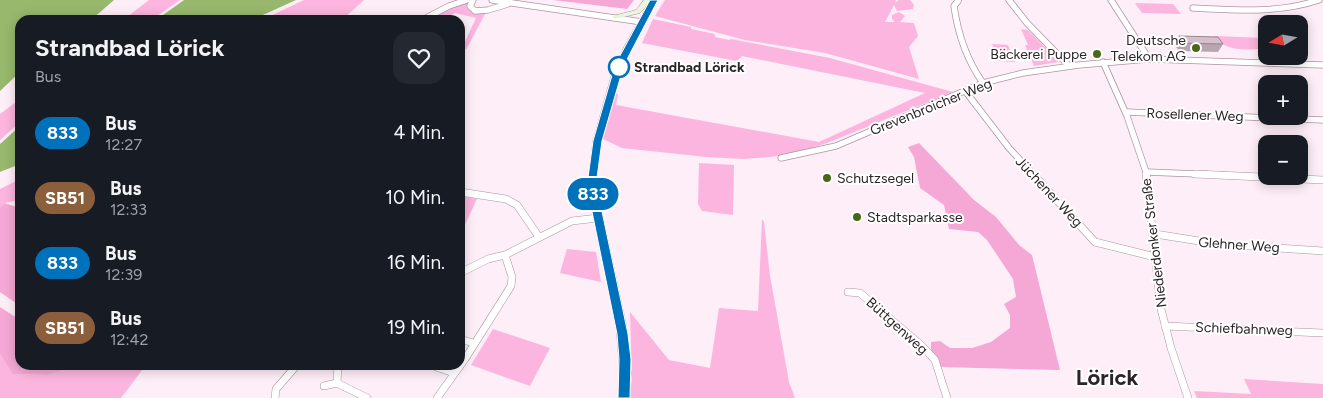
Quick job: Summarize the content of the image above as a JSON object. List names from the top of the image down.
{
  "streets": {
    "street": [
      "Grevenbroicher Weg",
      "Rosellener Weg",
      "Jüchener Weg",
      "Niederdonker Straße",
      "Glehner Weg",
      "Büttgenweg",
      "Schiefbahnweg"
    ]
  },
  "crossings": [
    ["Grevenbroicher Weg", "Jüchener Weg"],
    ["Grevenbroicher Weg", "Niederdonker Straße"],
    ["Rosellener Weg", "Niederdonker Straße"],
    ["Jüchener Weg", "Niederdonker Straße"],
    ["Niederdonker Straße", "Glehner Weg"],
    ["Niederdonker Straße", "Schiefbahnweg"]
  ],
  "districts": ["Lörick"],
  "places": [
    "Deutsche Telekom AG",
    "Bäckerei Puppe",
    "Strandbad Lörick",
    "Schutzsegel",
    "Stadtsparkasse"
  ],
  "lines": ["bus line 833"],
  "north": "left",
  "page": {
    "on_map": "833",
    "map_buttons": ["+", "−"],
    "heading": ["Strandbad Lörick", "Bus"],
    "list": [
      {
        "mark": "833",
        "name": "Bus",
        "note": "12:27",
        "value": "4 Min."
      },
      {
        "mark": "SB51",
        "name": "Bus",
        "note": "12:33",
        "value": "10 Min."
      },
      {
        "mark": "833",
        "name": "Bus",
        "note": "12:39",
        "value": "16 Min."
      },
      {
        "mark": "SB51",
        "name": "Bus",
        "note": "12:42",
        "value": "19 Min."
      }
    ]
  }
}
